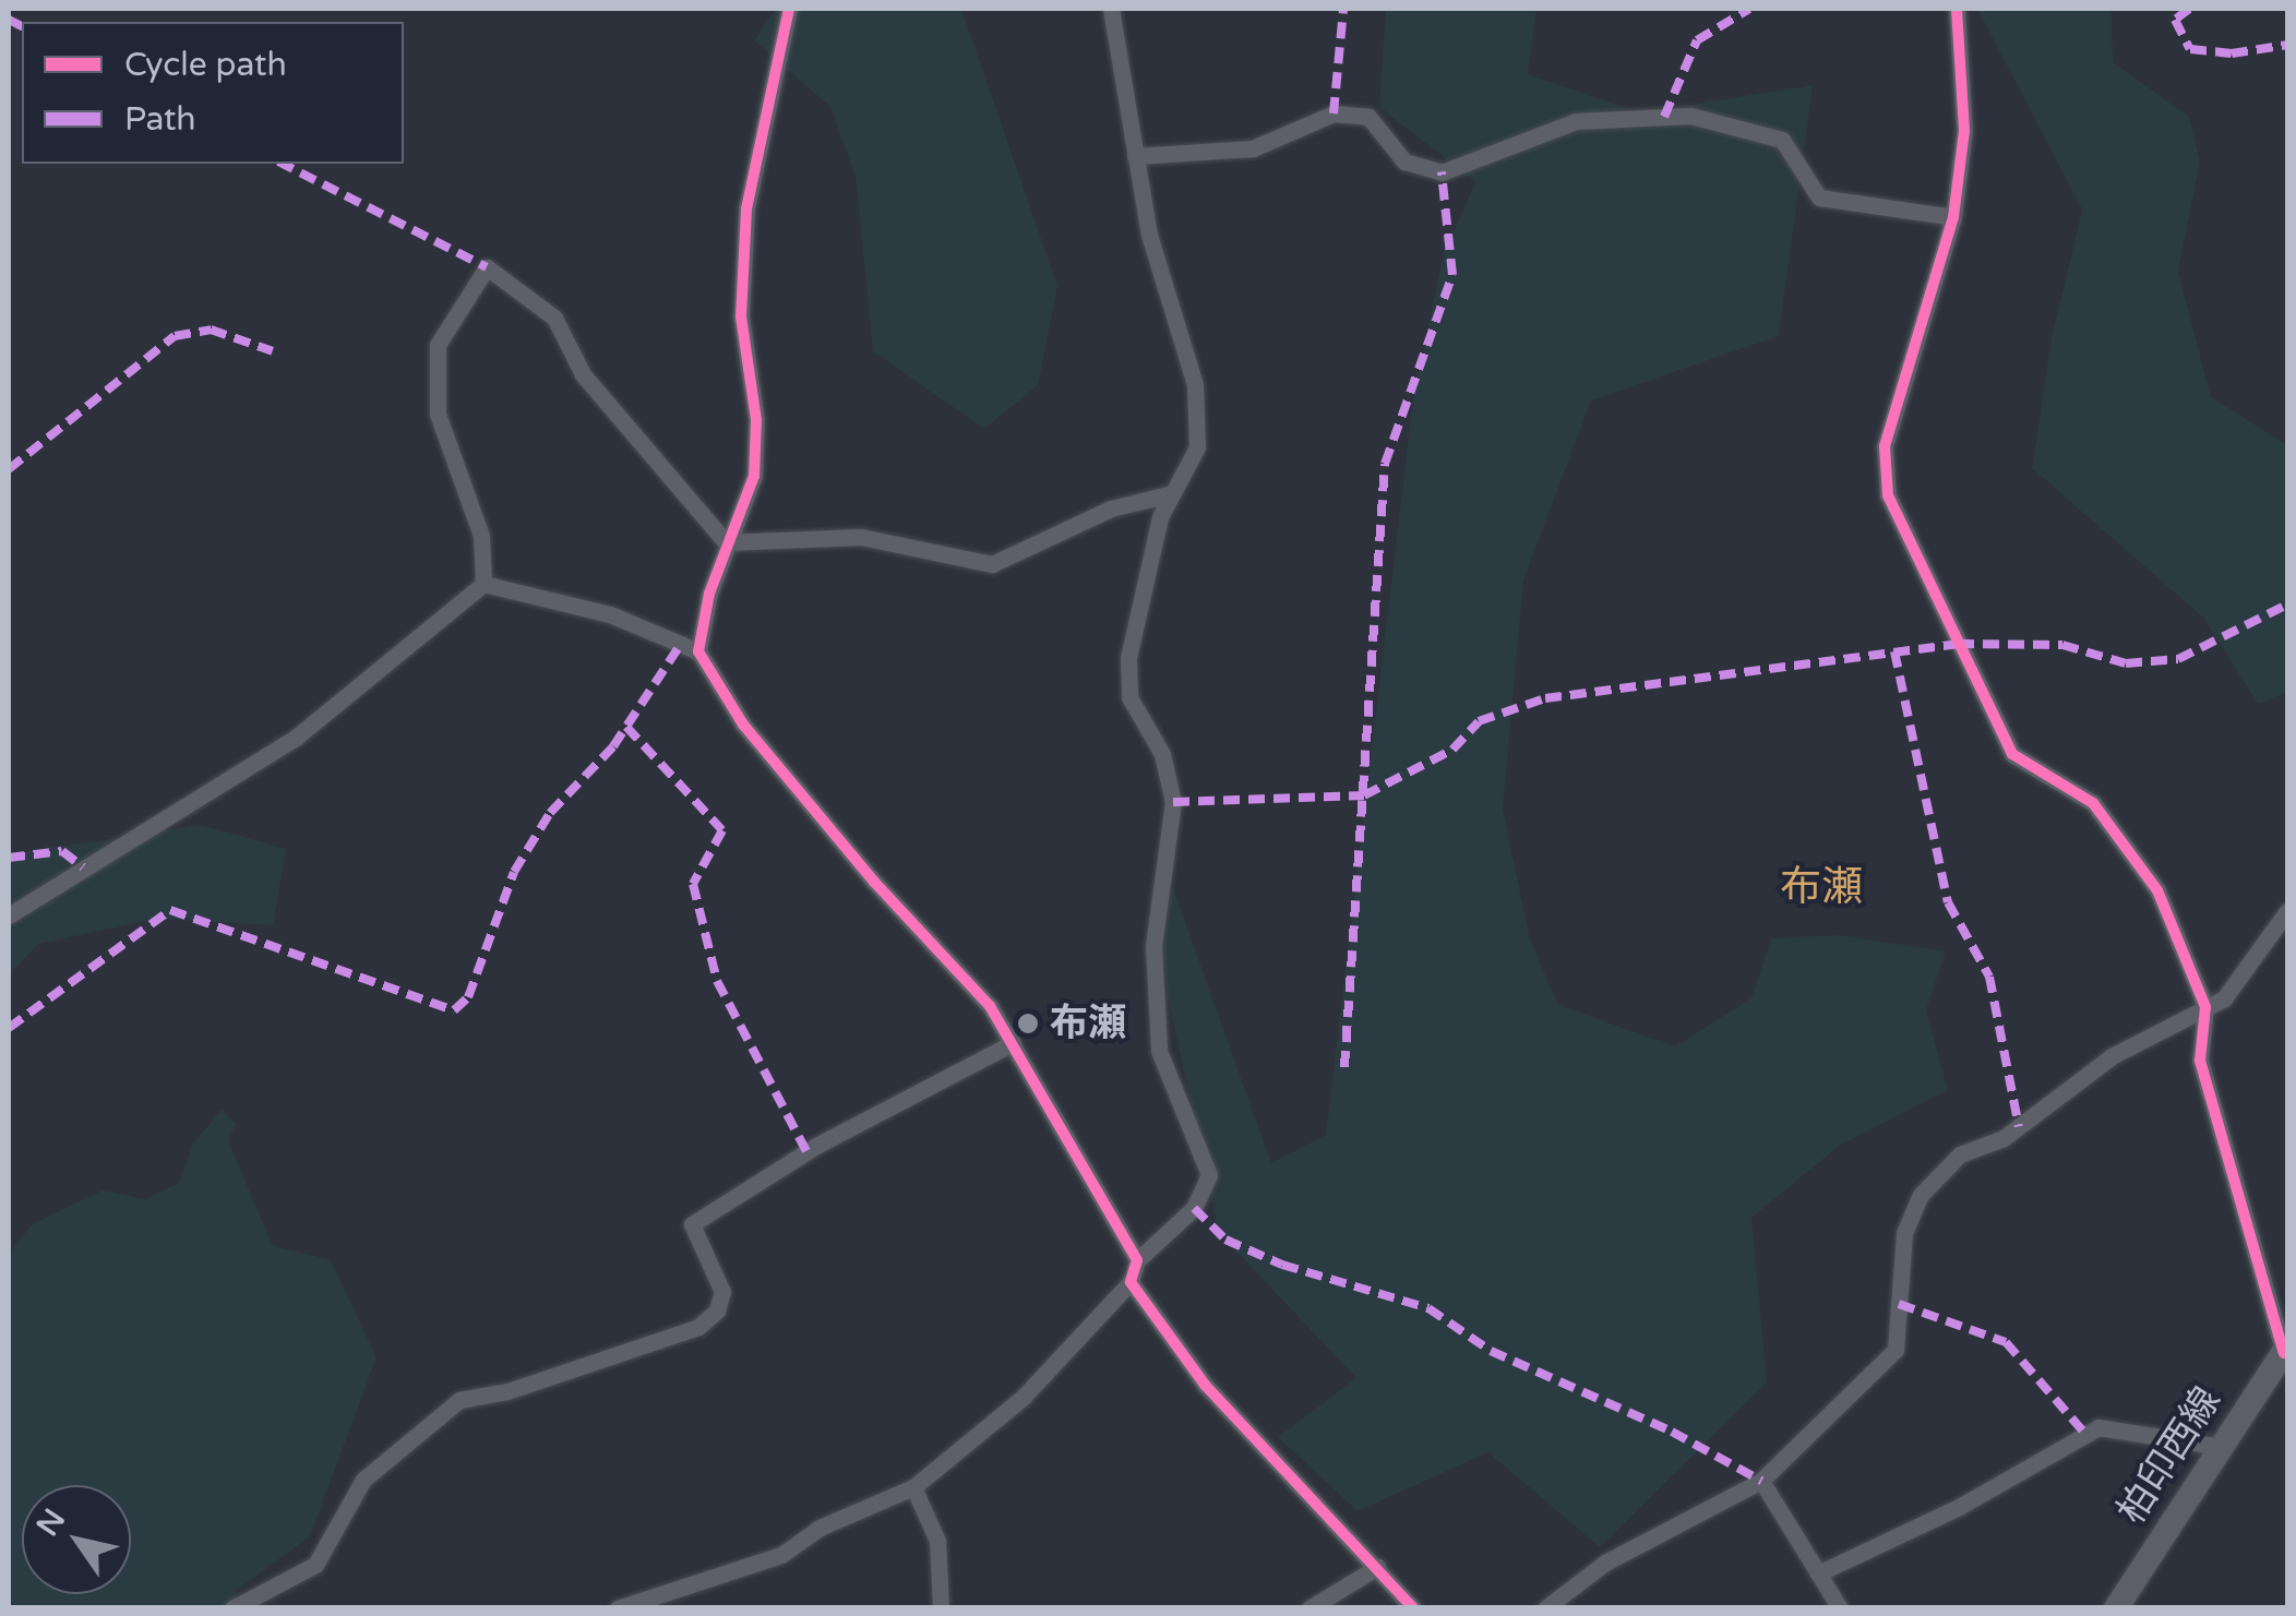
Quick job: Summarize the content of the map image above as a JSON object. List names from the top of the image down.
{
  "streets": {
    "main road": ["柏印西線"]
  },
  "districts": ["布瀬"],
  "places": ["布瀬"],
  "legend": ["Cycle path", "Path"],
  "north": "top left"
}
